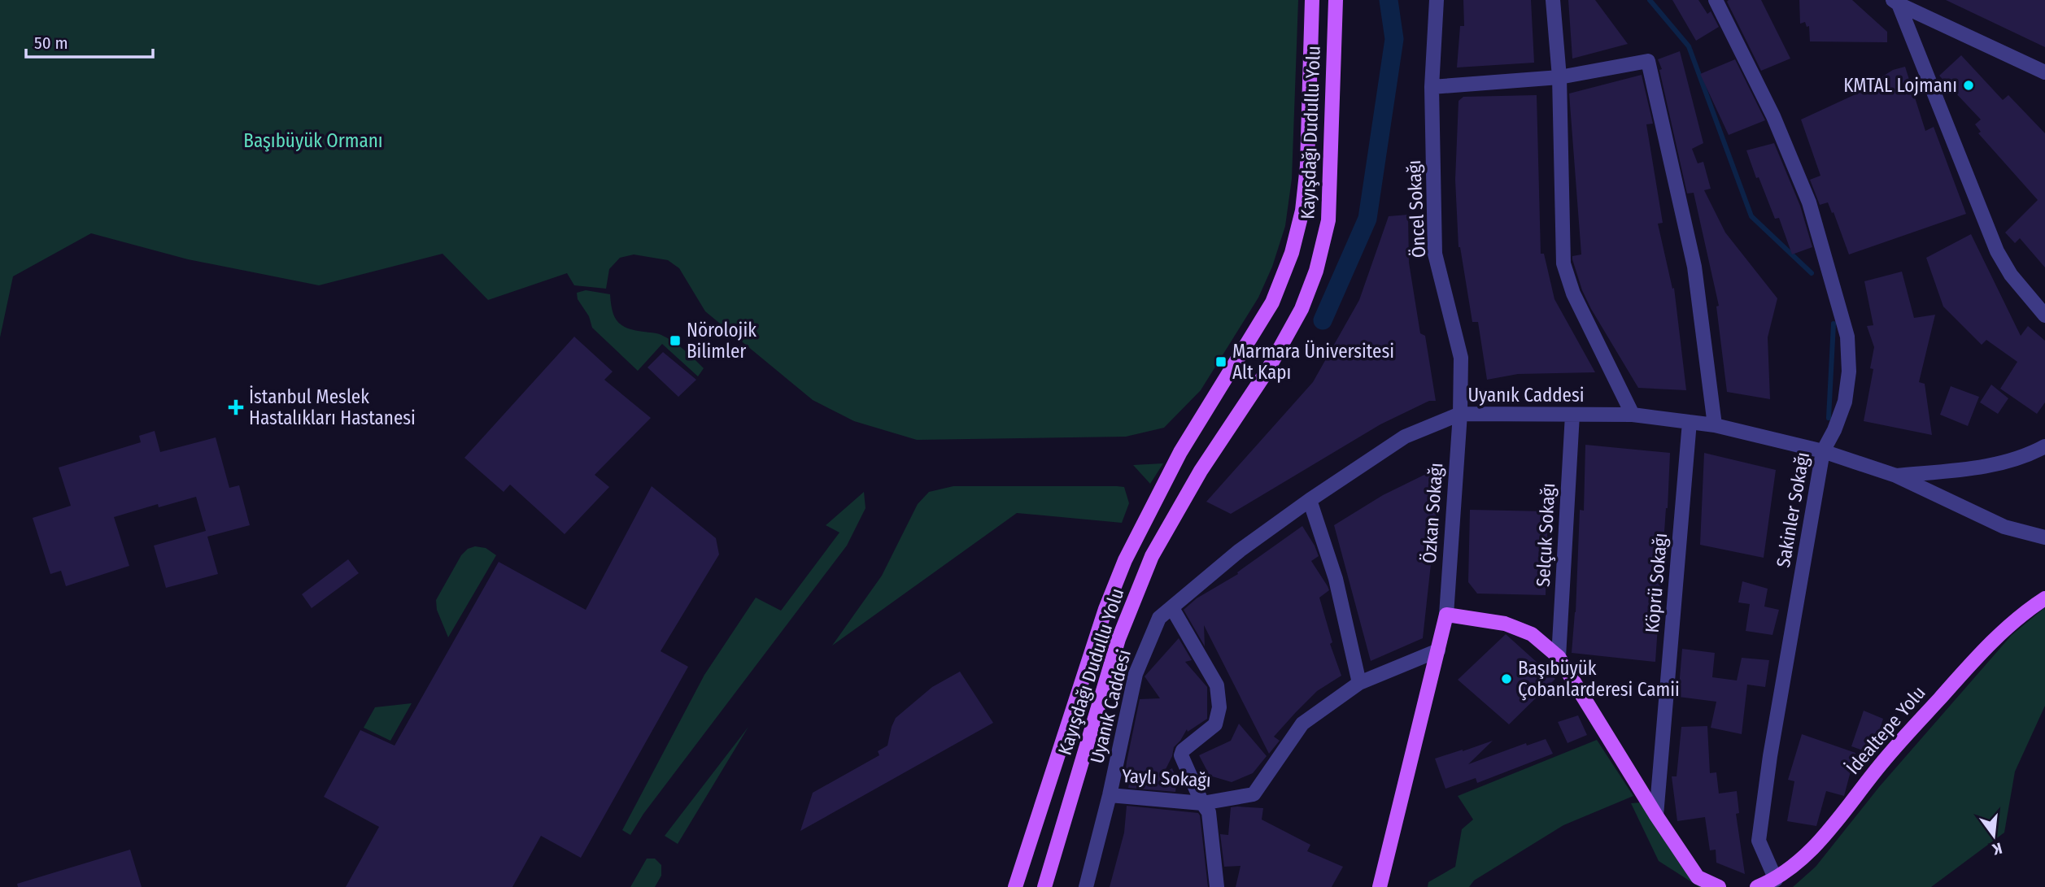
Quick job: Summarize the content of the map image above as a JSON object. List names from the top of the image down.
{
  "streets": {
    "main road": ["Kayışdağı Dudullu Yolu", "İdealtepe Yolu"],
    "street": [
      "Öncel Sokağı",
      "Uyanık Caddesi",
      "Sakinler Sokağı",
      "Özkan Sokağı",
      "Selçuk Sokağı",
      "Köprü Sokağı",
      "Yaylı Sokağı"
    ]
  },
  "crossings": [
    ["Öncel Sokağı", "Uyanık Caddesi"],
    ["Öncel Sokağı", "Özkan Sokağı"],
    ["Uyanık Caddesi", "Sakinler Sokağı"],
    ["Uyanık Caddesi", "Özkan Sokağı"],
    ["Uyanık Caddesi", "Selçuk Sokağı"],
    ["Uyanık Caddesi", "Köprü Sokağı"],
    ["Uyanık Caddesi", "Yaylı Sokağı"],
    ["Sakinler Sokağı", "İdealtepe Yolu"]
  ],
  "parks": ["Başıbüyük Ormanı"],
  "places": {
    "other": ["KMTAL Lojmanı", "Başıbüyük Çobanlarderesi Camii"],
    "transit": ["Nörolojik Bilimler", "Marmara Üniversitesi Alt Kapı"],
    "health": ["İstanbul Meslek Hastalıkları Hastanesi"]
  },
  "scale_bar": "50 m",
  "north": "bottom"
}
